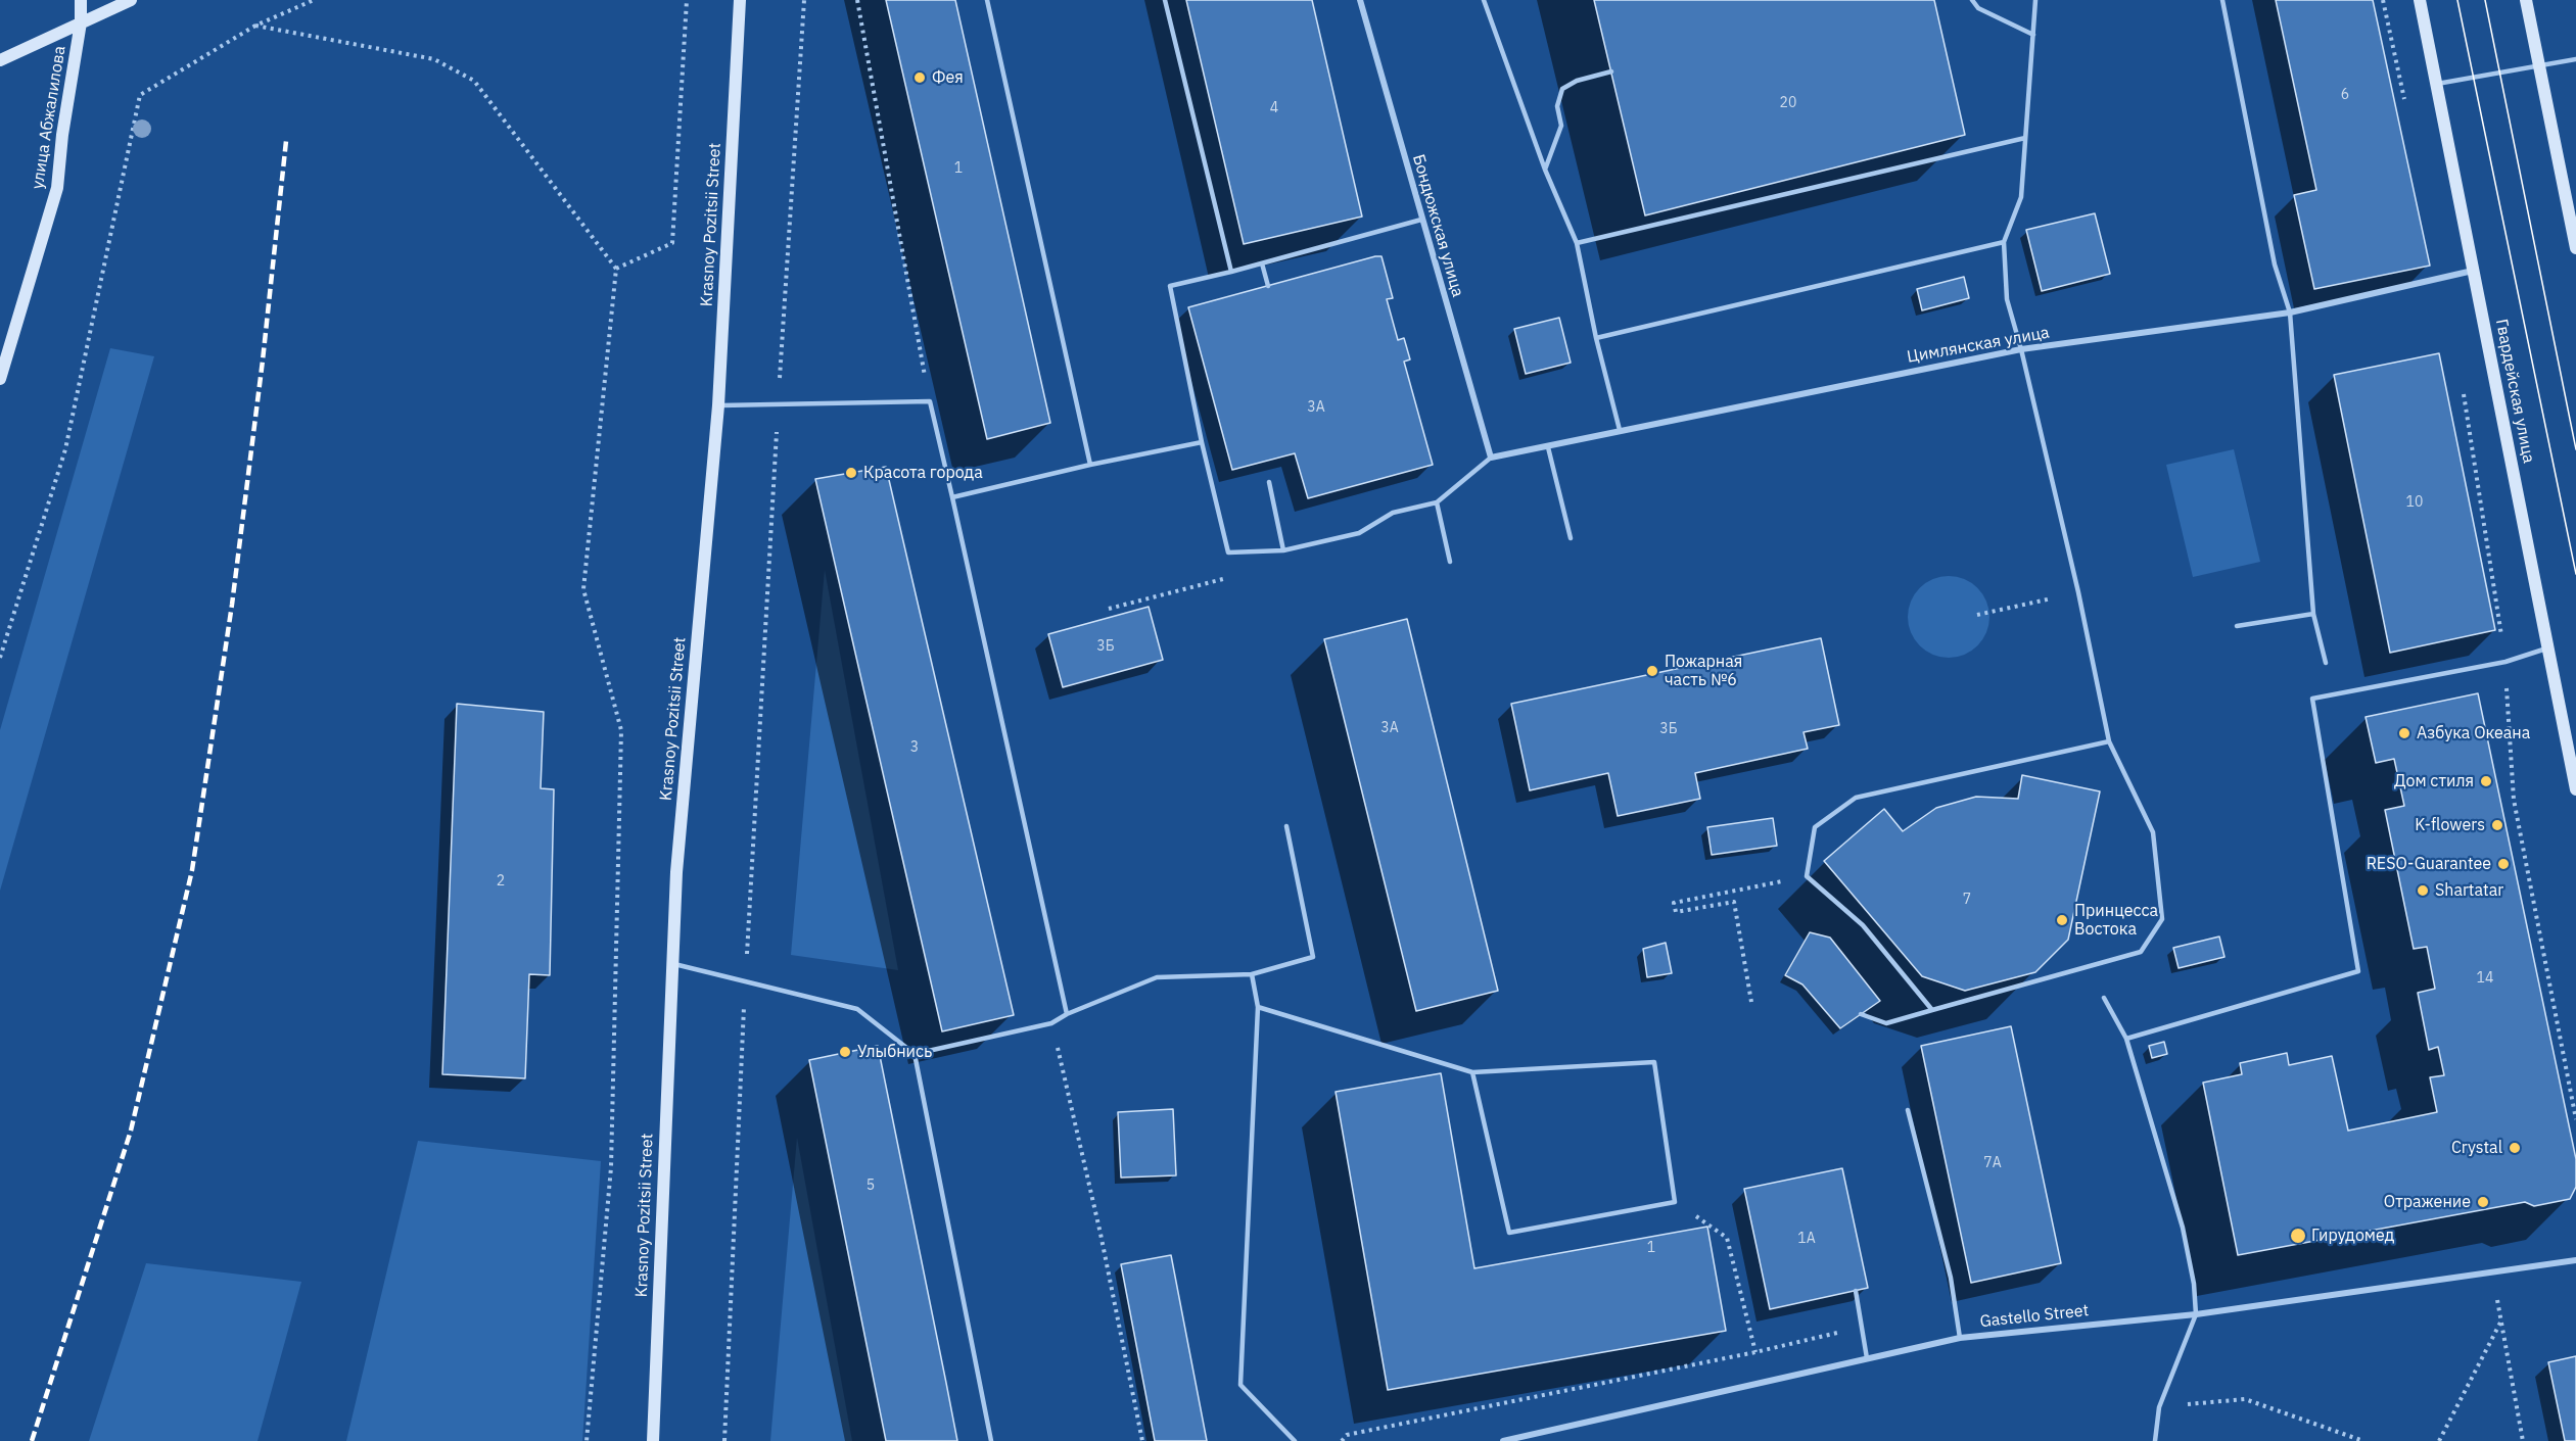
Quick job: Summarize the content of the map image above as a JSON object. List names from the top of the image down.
{
  "streets": {
    "street": [
      "улица Абжалилова",
      "Krasnoy Pozitsii Street",
      "Бондюжская улица",
      "Цимлянская улица",
      "Гвардейская улица",
      "Gastello Street"
    ]
  },
  "crossings": [
    ["Бондюжская улица", "Цимлянская улица"],
    ["Цимлянская улица", "Гвардейская улица"]
  ],
  "places": [
    "Фея",
    "Красота города",
    "Пожарная часть №6",
    "Азбука Океана",
    "Дом стиля",
    "K-flowers",
    "RESO-Guarantee",
    "Shartatar",
    "Принцесса Востока",
    "Улыбнись",
    "Crystal",
    "Отражение",
    "Гирудомед"
  ],
  "house_numbers": [
    "6",
    "20",
    "4",
    "1",
    "3А",
    "10",
    "3Б",
    "3А",
    "3Б",
    "3",
    "2",
    "7",
    "14",
    "7А",
    "5",
    "1А",
    "1"
  ]
}
